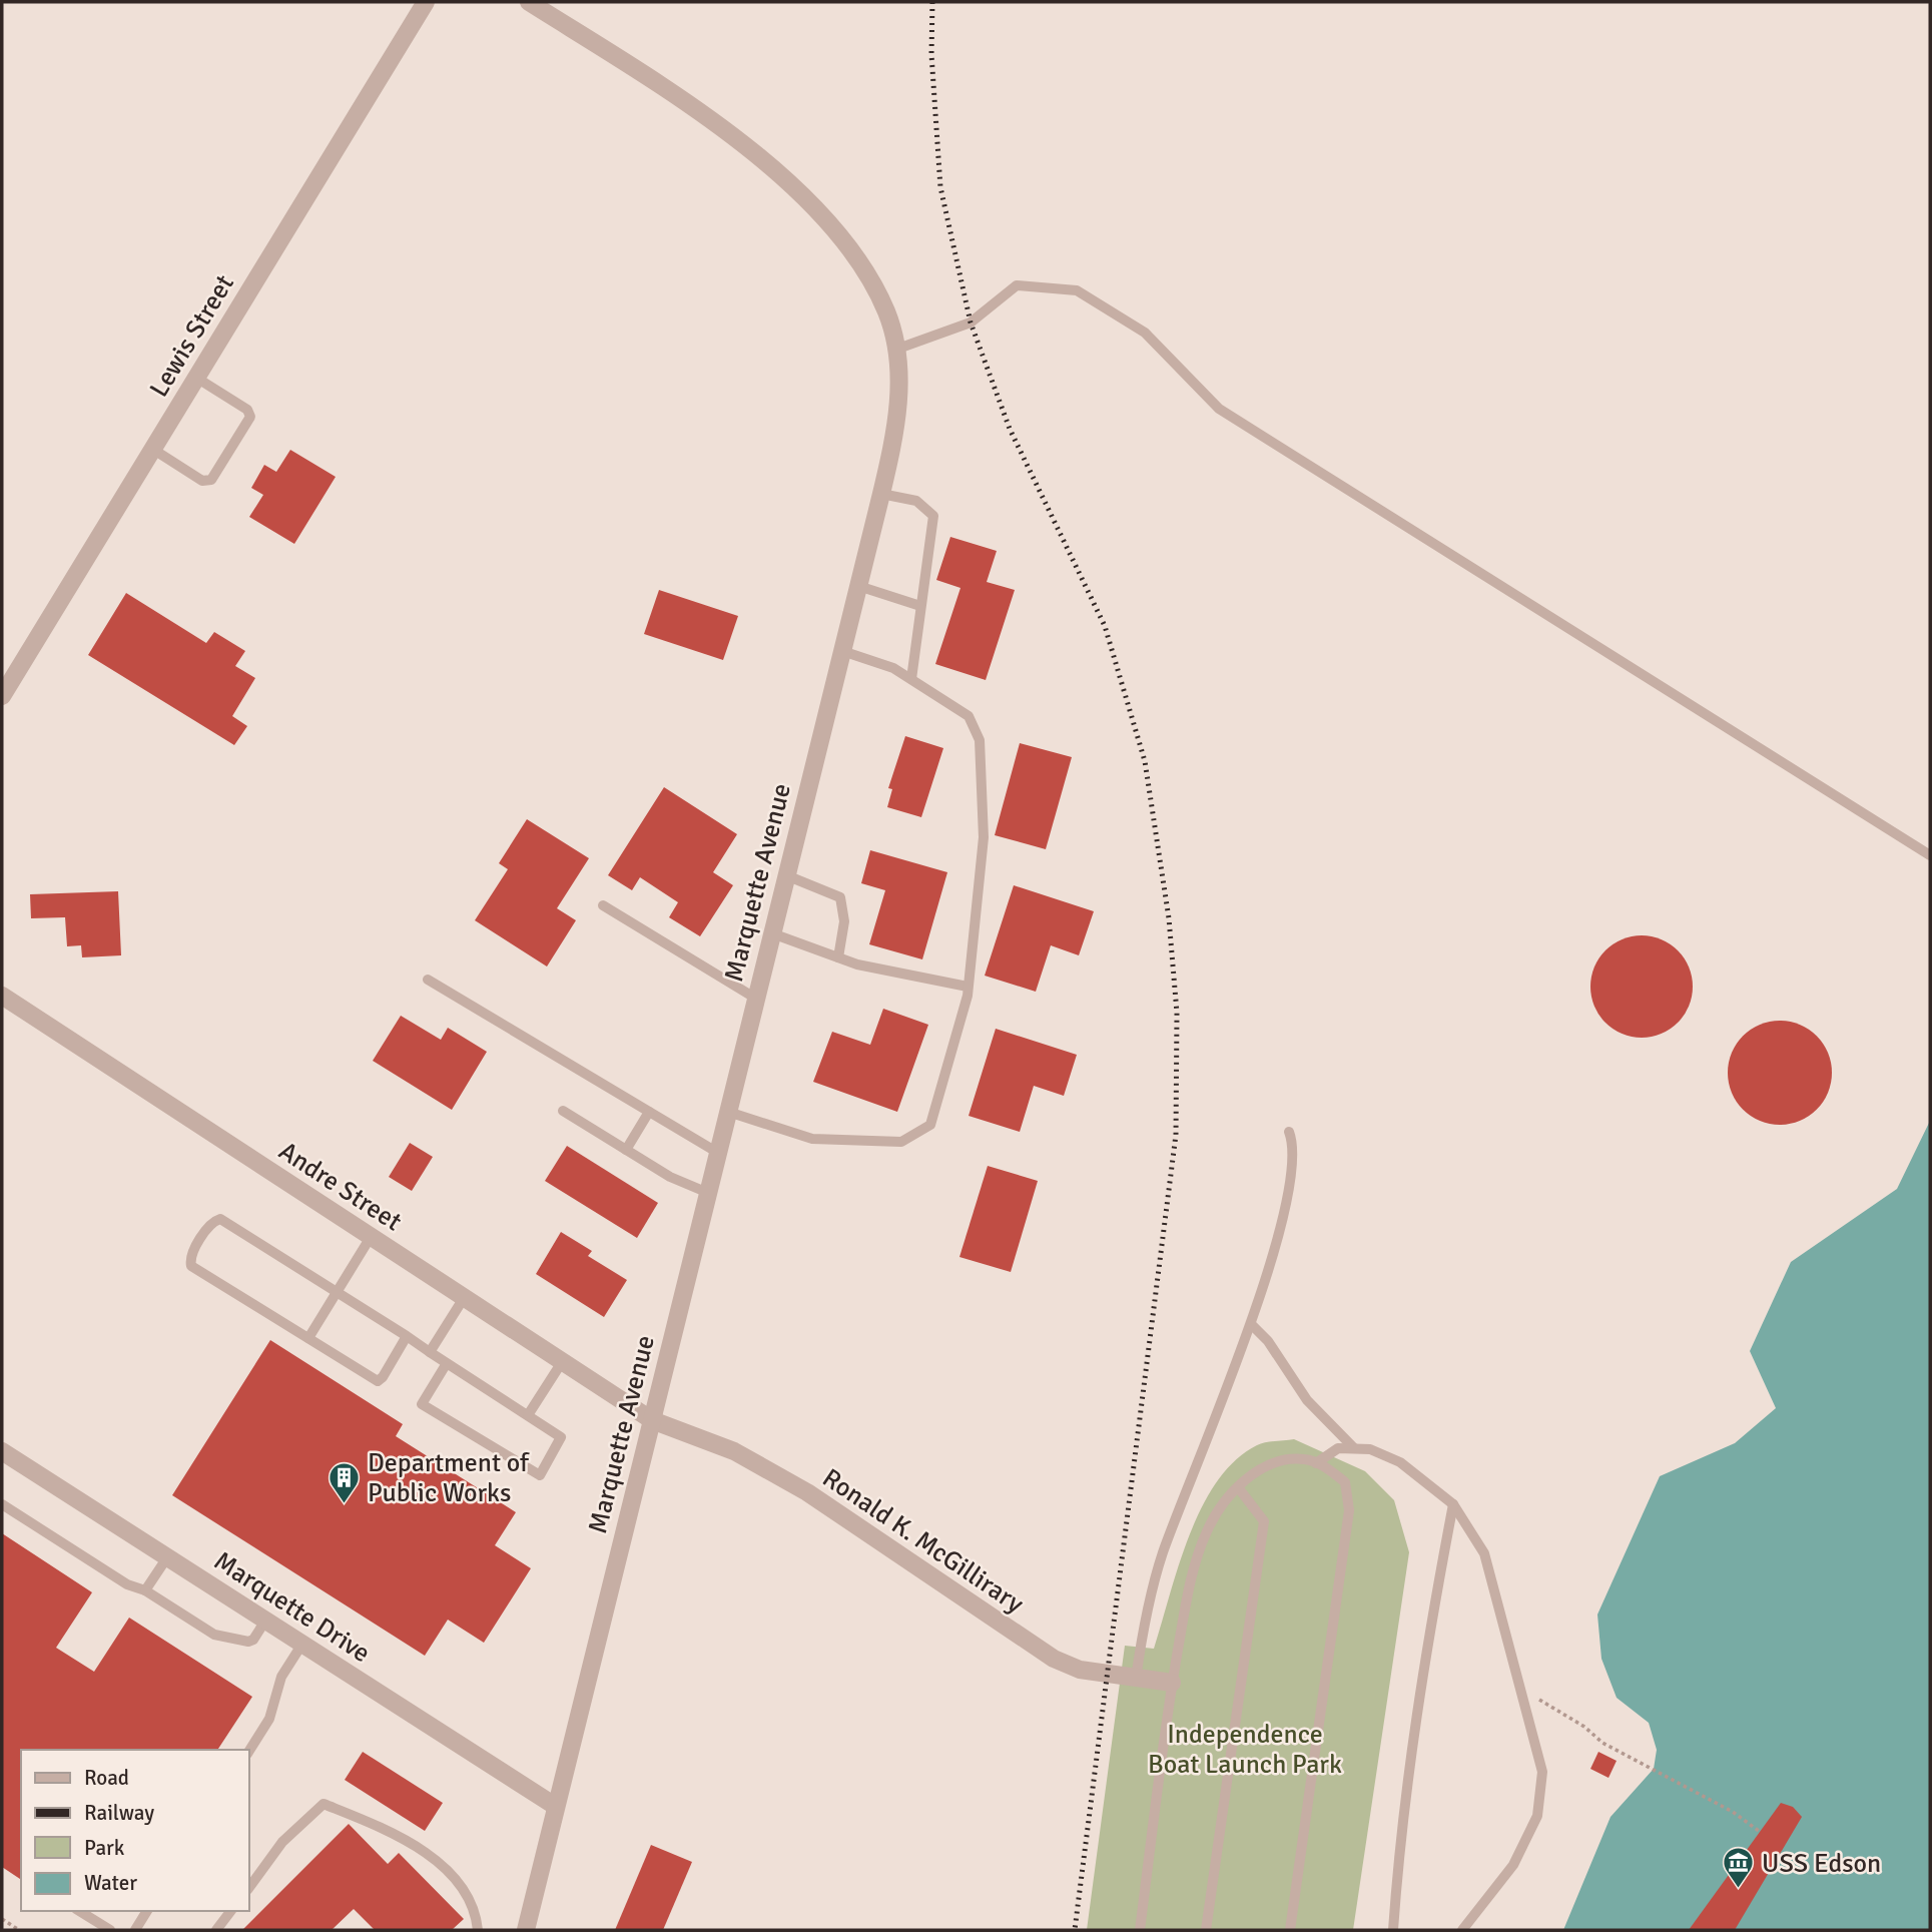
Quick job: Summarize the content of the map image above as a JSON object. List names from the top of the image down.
{
  "streets": {
    "street": [
      "Lewis Street",
      "Marquette Avenue",
      "Andre Street",
      "Ronald K. McGillirary",
      "Marquette Drive"
    ]
  },
  "crossings": [
    ["Marquette Avenue", "Andre Street"],
    ["Marquette Avenue", "Ronald K. McGillirary"],
    ["Marquette Avenue", "Marquette Drive"],
    ["Andre Street", "Ronald K. McGillirary"]
  ],
  "parks": ["Independence Boat Launch Park"],
  "places": {
    "building": ["Department of Public Works"],
    "museum": ["USS Edson"]
  },
  "legend": [
    "Road",
    "Railway",
    "Park",
    "Water"
  ]
}
